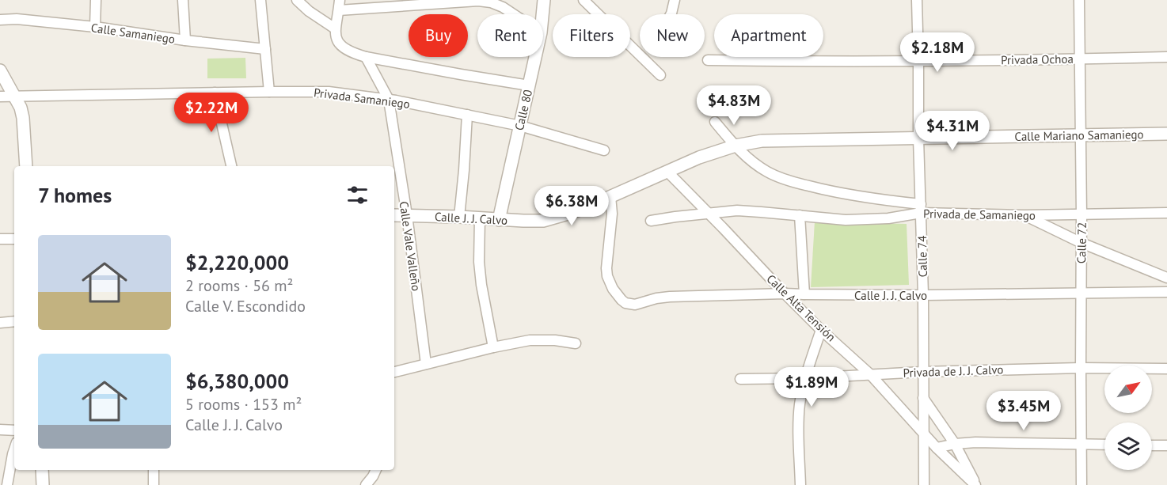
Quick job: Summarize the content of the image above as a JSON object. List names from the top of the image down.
{
  "streets": {
    "street": [
      "Calle Samaniego",
      "Privada Ochoa",
      "Privada Samaniego",
      "Calle 80",
      "Calle Mariano Samaniego",
      "Privada de Samaniego",
      "Calle J. J. Calvo",
      "Calle 72",
      "Calle Vale Valleño",
      "Calle 74",
      "Calle Alta Tensión",
      "Privada de J. J. Calvo"
    ]
  },
  "crossings": [
    ["Privada Ochoa", "Calle 72"],
    ["Privada Ochoa", "Calle 74"],
    ["Privada Samaniego", "Calle 80"],
    ["Privada Samaniego", "Calle Vale Valleño"],
    ["Calle 80", "Calle J. J. Calvo"],
    ["Calle Mariano Samaniego", "Privada de Samaniego"],
    ["Calle Mariano Samaniego", "Calle J. J. Calvo"],
    ["Calle Mariano Samaniego", "Calle 72"],
    ["Calle Mariano Samaniego", "Calle 74"],
    ["Privada de Samaniego", "Calle J. J. Calvo"],
    ["Privada de Samaniego", "Calle 72"],
    ["Privada de Samaniego", "Calle 74"],
    ["Privada de Samaniego", "Calle Alta Tensión"],
    ["Calle J. J. Calvo", "Calle 72"],
    ["Calle J. J. Calvo", "Calle Vale Valleño"],
    ["Calle J. J. Calvo", "Calle 74"],
    ["Calle J. J. Calvo", "Calle Alta Tensión"],
    ["Calle 72", "Privada de J. J. Calvo"],
    ["Calle 74", "Calle Alta Tensión"],
    ["Calle 74", "Privada de J. J. Calvo"],
    ["Calle Alta Tensión", "Privada de J. J. Calvo"]
  ],
  "north": "top right",
  "page": {
    "chip": [
      "Buy",
      "Rent",
      "Filters",
      "New",
      "Apartment"
    ],
    "price": [
      "$2.18M",
      "$4.83M",
      "$2.22M",
      "$4.31M",
      "$6.38M",
      "$1.89M",
      "$3.45M"
    ],
    "heading": "7 homes",
    "list": [
      {
        "name": "$2,220,000",
        "note": "2 rooms · 56 m² · Calle V. Escondido"
      },
      {
        "name": "$6,380,000",
        "note": "5 rooms · 153 m² · Calle J. J. Calvo"
      }
    ]
  }
}
